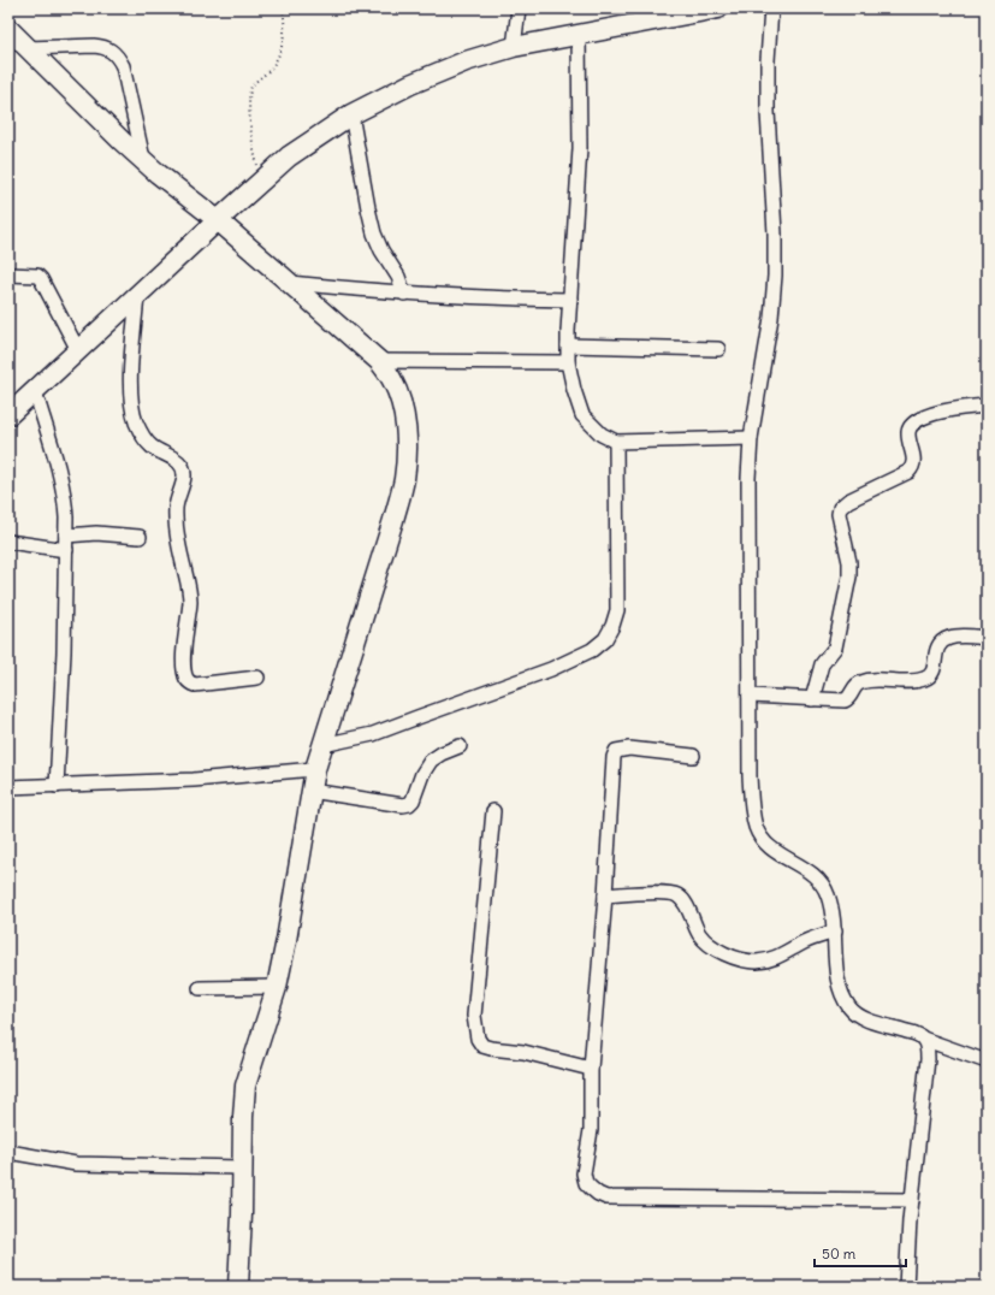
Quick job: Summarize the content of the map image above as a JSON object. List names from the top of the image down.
{
  "scale_bar": "50 m"
}
